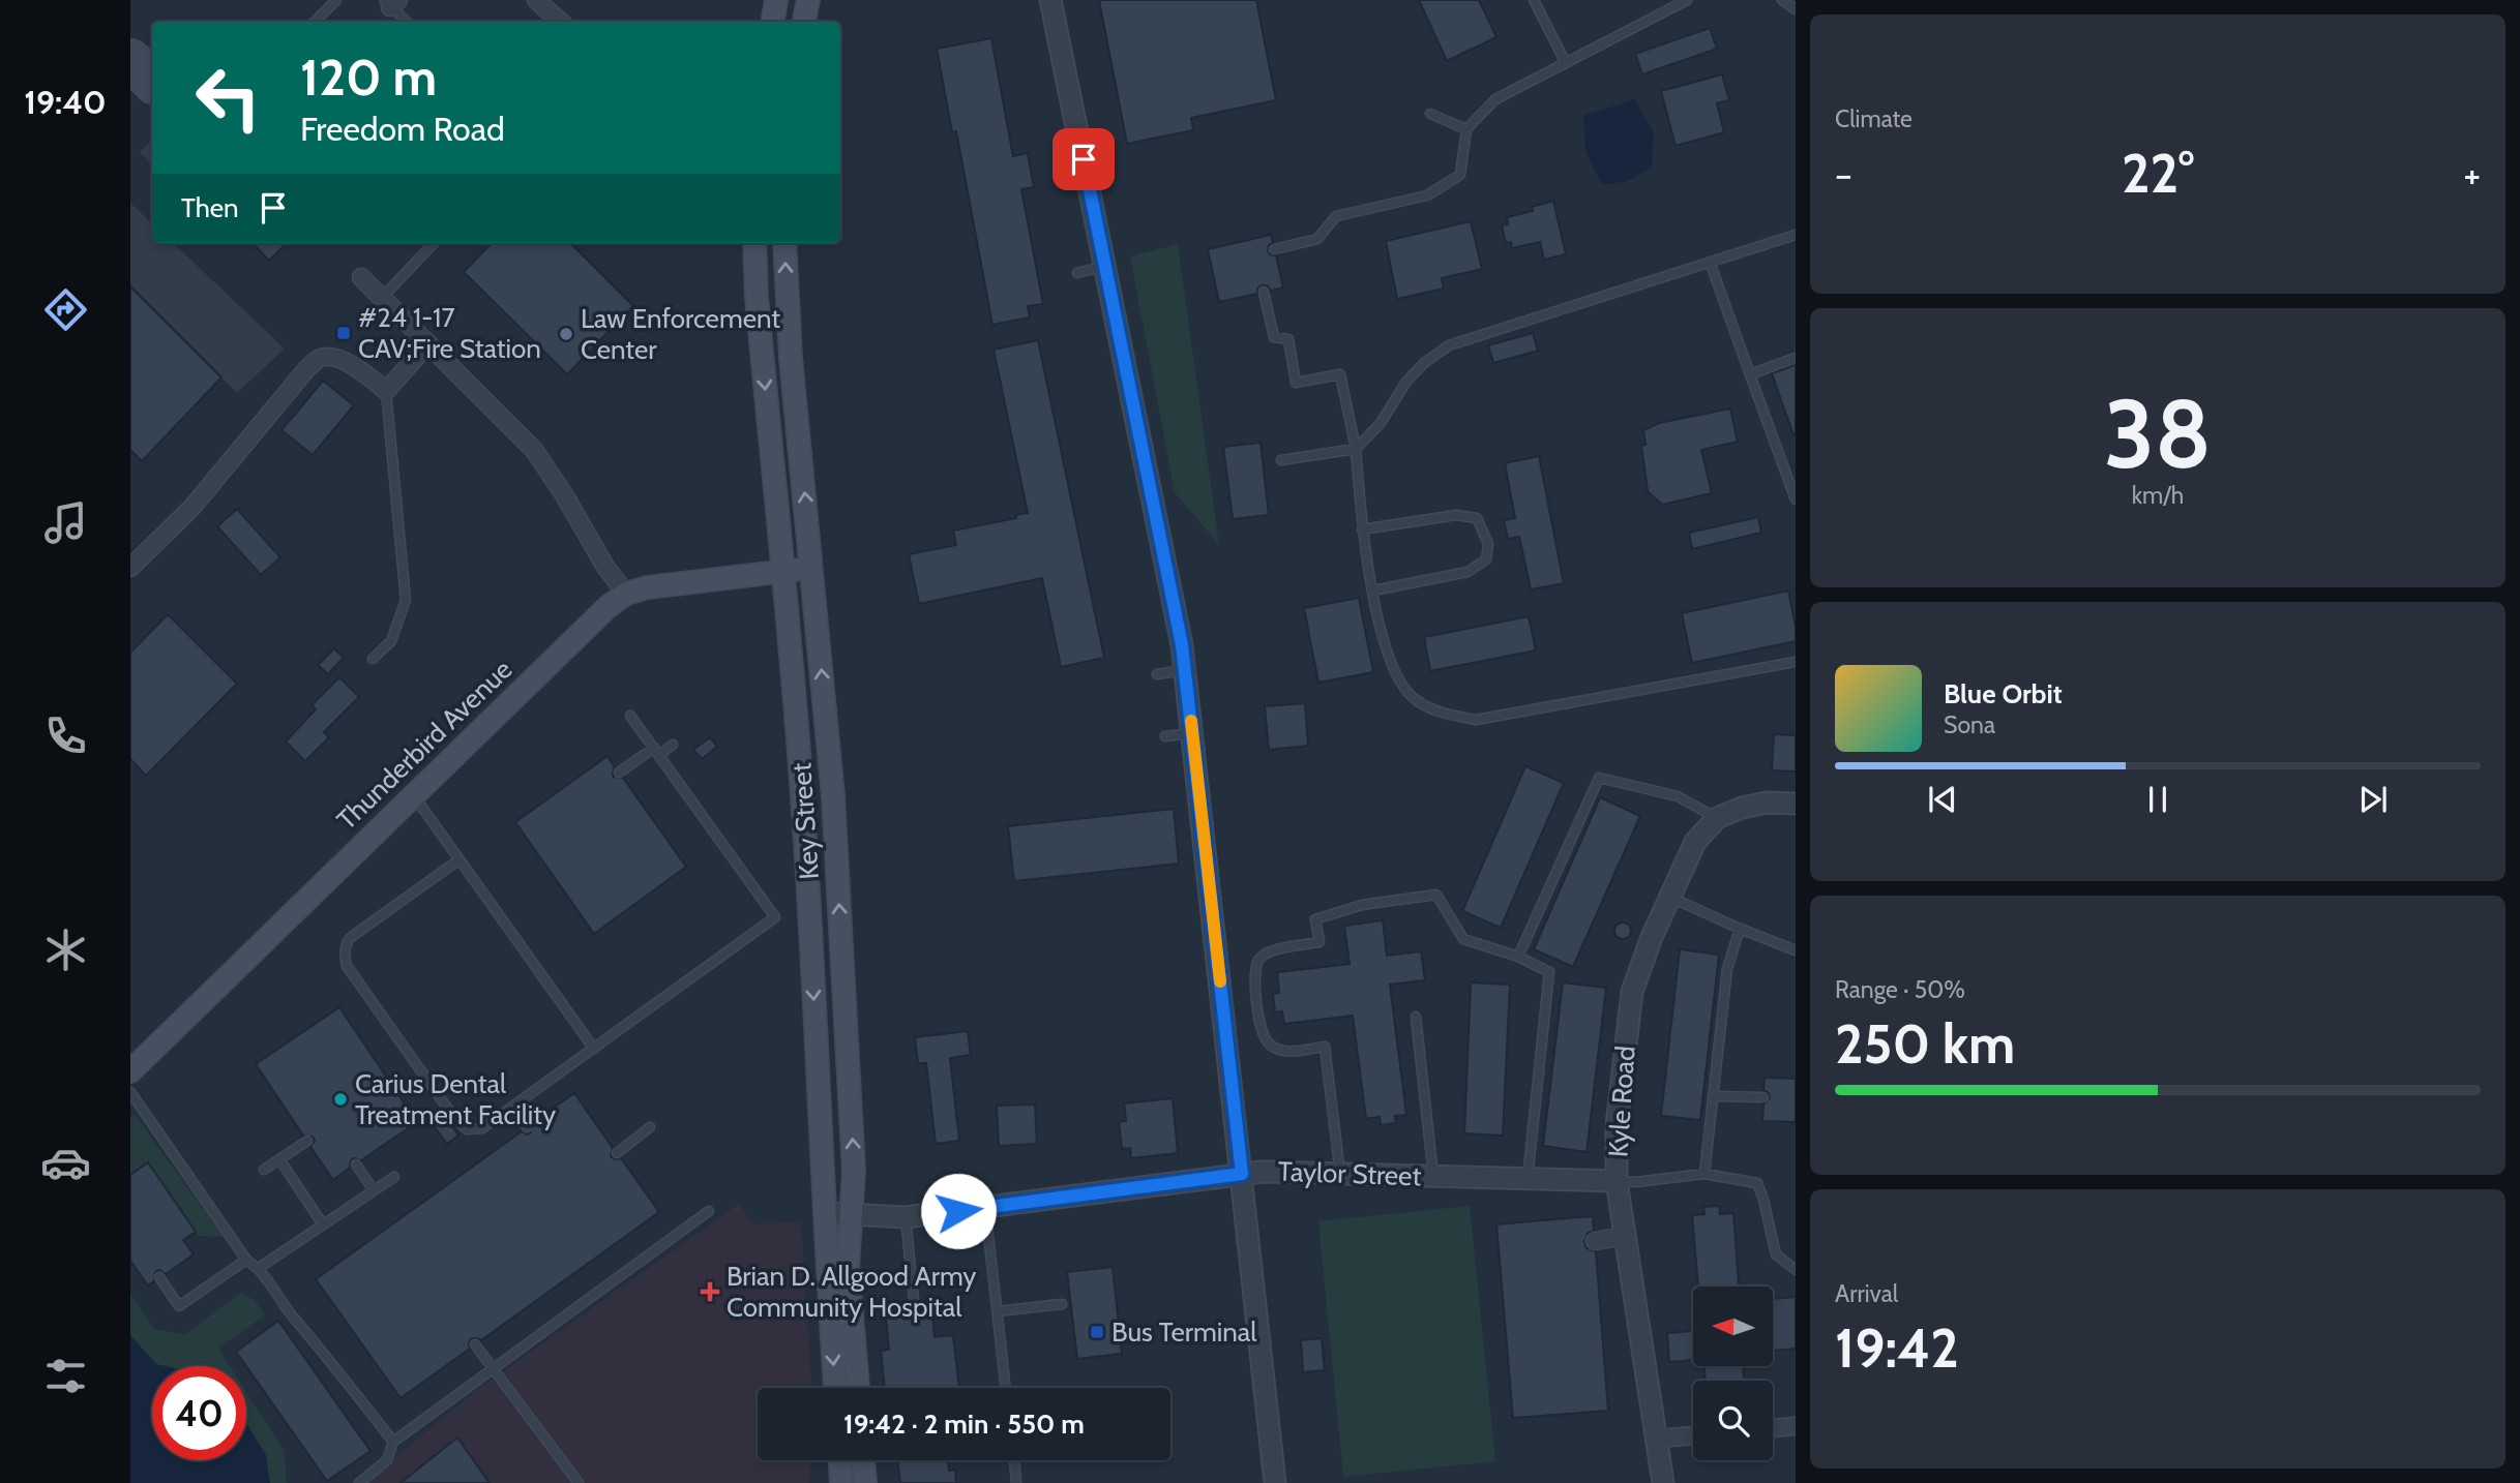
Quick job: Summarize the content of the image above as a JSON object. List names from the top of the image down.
{
  "streets": {
    "main road": ["Thunderbird Avenue", "Key Street"],
    "street": ["Kyle Road", "Taylor Street"]
  },
  "crossings": [
    ["Thunderbird Avenue", "Key Street"],
    ["Key Street", "Taylor Street"],
    ["Kyle Road", "Taylor Street"]
  ],
  "places": {
    "transit": ["#24 1-17 CAV;Fire Station", "Bus Terminal"],
    "other": ["Law Enforcement Center", "Carius Dental Treatment Facility"],
    "health": ["Brian D. Allgood Army Community Hospital"]
  },
  "north": "left",
  "page": {
    "tabs": "19:40",
    "tile": [
      "Climate",
      ["38", "km/h"],
      ["Range · 50%", "250 km"],
      ["Arrival", "19:42"]
    ],
    "turn": ["120 m", "Freedom Road"],
    "heat": ["−", "22°", "+"],
    "then": "Then",
    "song": ["Blue Orbit", "Sona"],
    "limit": "40",
    "trip": "19:42 · 2 min · 550 m"
  }
}
